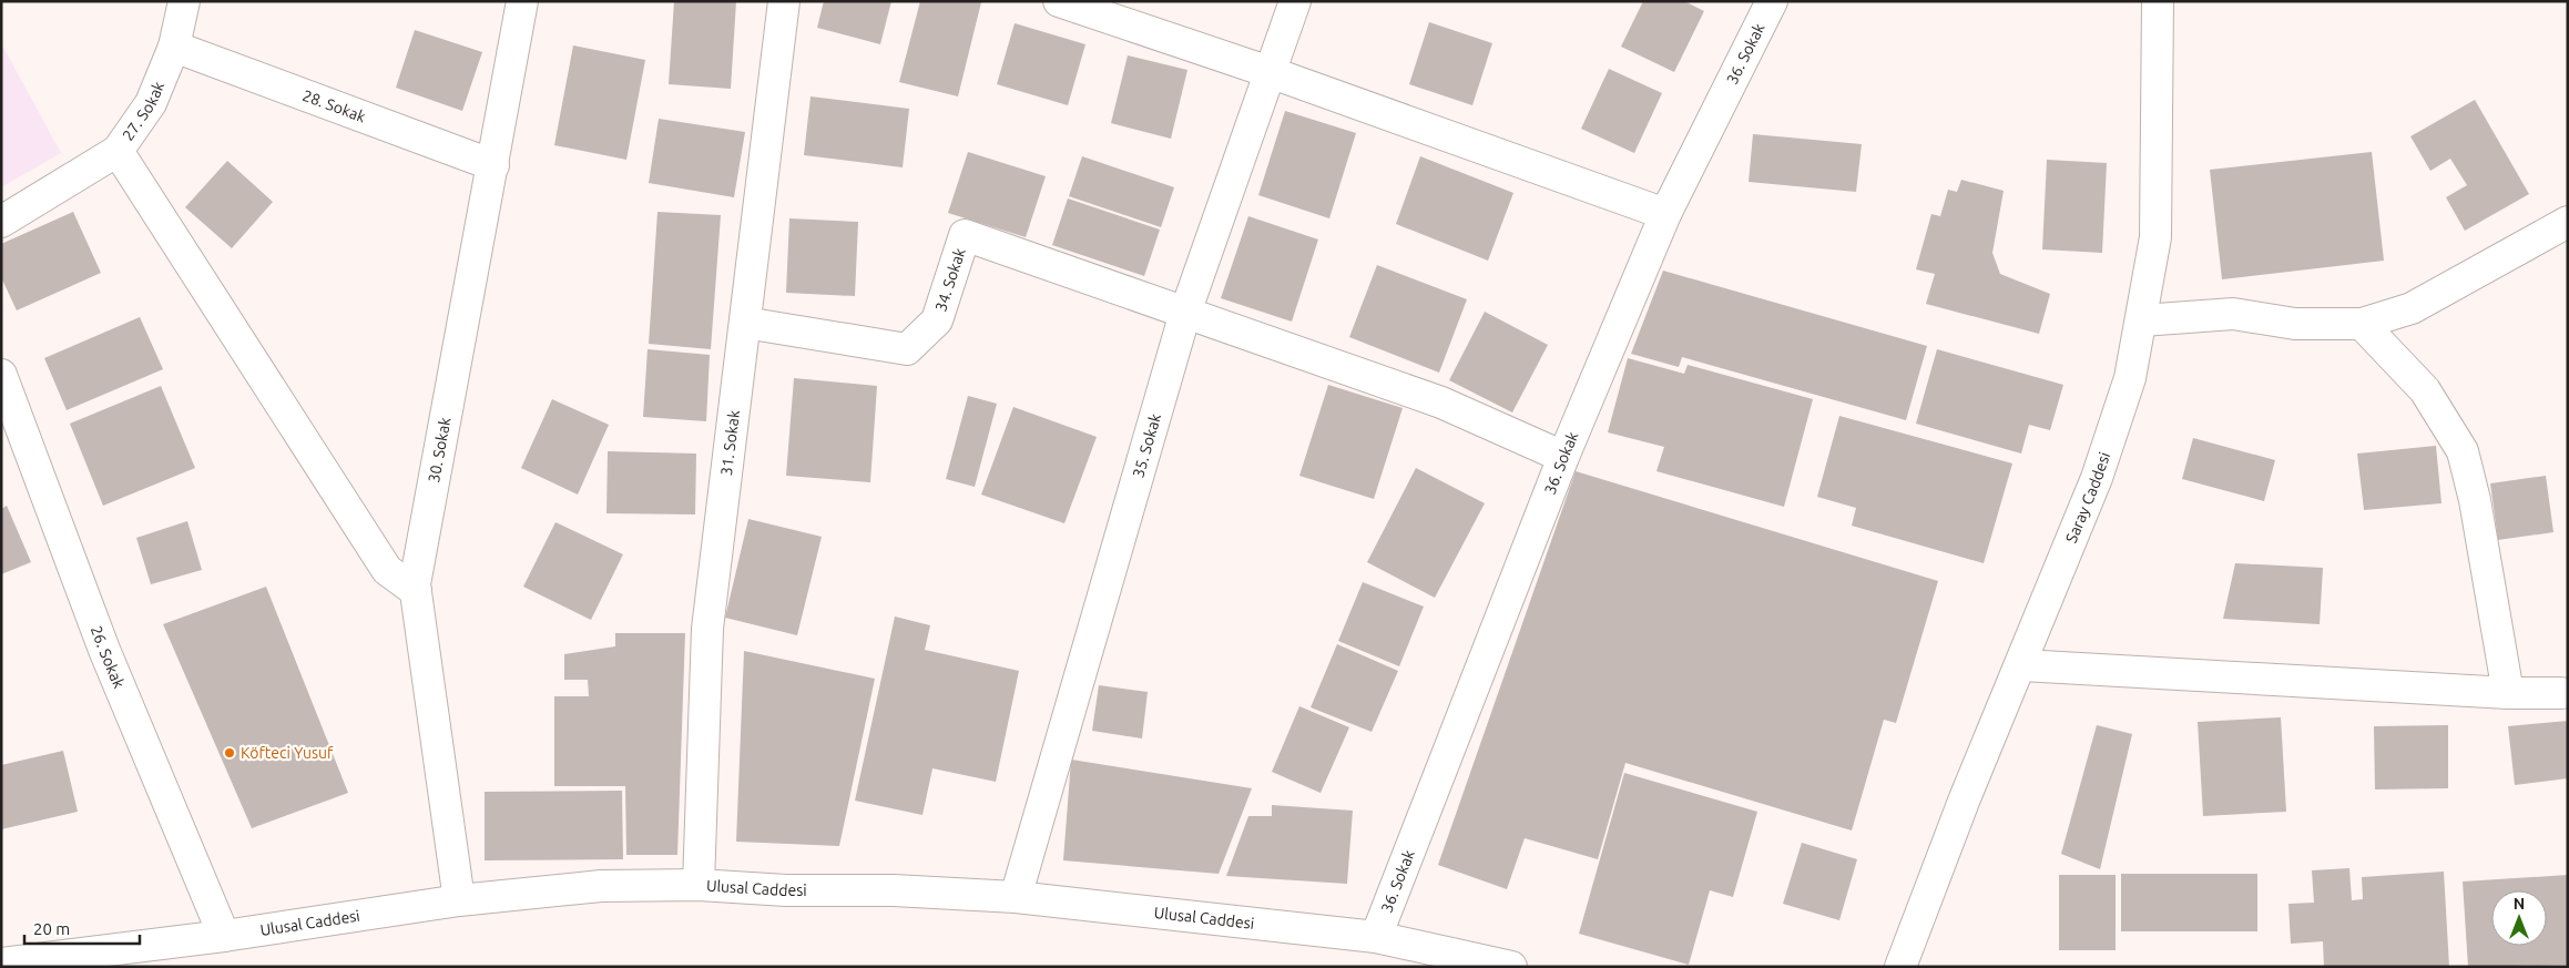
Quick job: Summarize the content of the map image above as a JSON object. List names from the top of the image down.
{
  "streets": {
    "street": [
      "36. Sokak",
      "28. Sokak",
      "27. Sokak",
      "34. Sokak",
      "31. Sokak",
      "35. Sokak",
      "30. Sokak",
      "Saray Caddesi",
      "26. Sokak",
      "Ulusal Caddesi"
    ]
  },
  "crossings": [
    ["36. Sokak", "Ulusal Caddesi"],
    ["28. Sokak", "27. Sokak"],
    ["28. Sokak", "30. Sokak"],
    ["34. Sokak", "31. Sokak"],
    ["34. Sokak", "35. Sokak"],
    ["31. Sokak", "Ulusal Caddesi"],
    ["35. Sokak", "Ulusal Caddesi"],
    ["30. Sokak", "Ulusal Caddesi"],
    ["26. Sokak", "Ulusal Caddesi"]
  ],
  "places": ["Köfteci Yusuf"],
  "scale_bar": "20 m",
  "north": "top"
}
